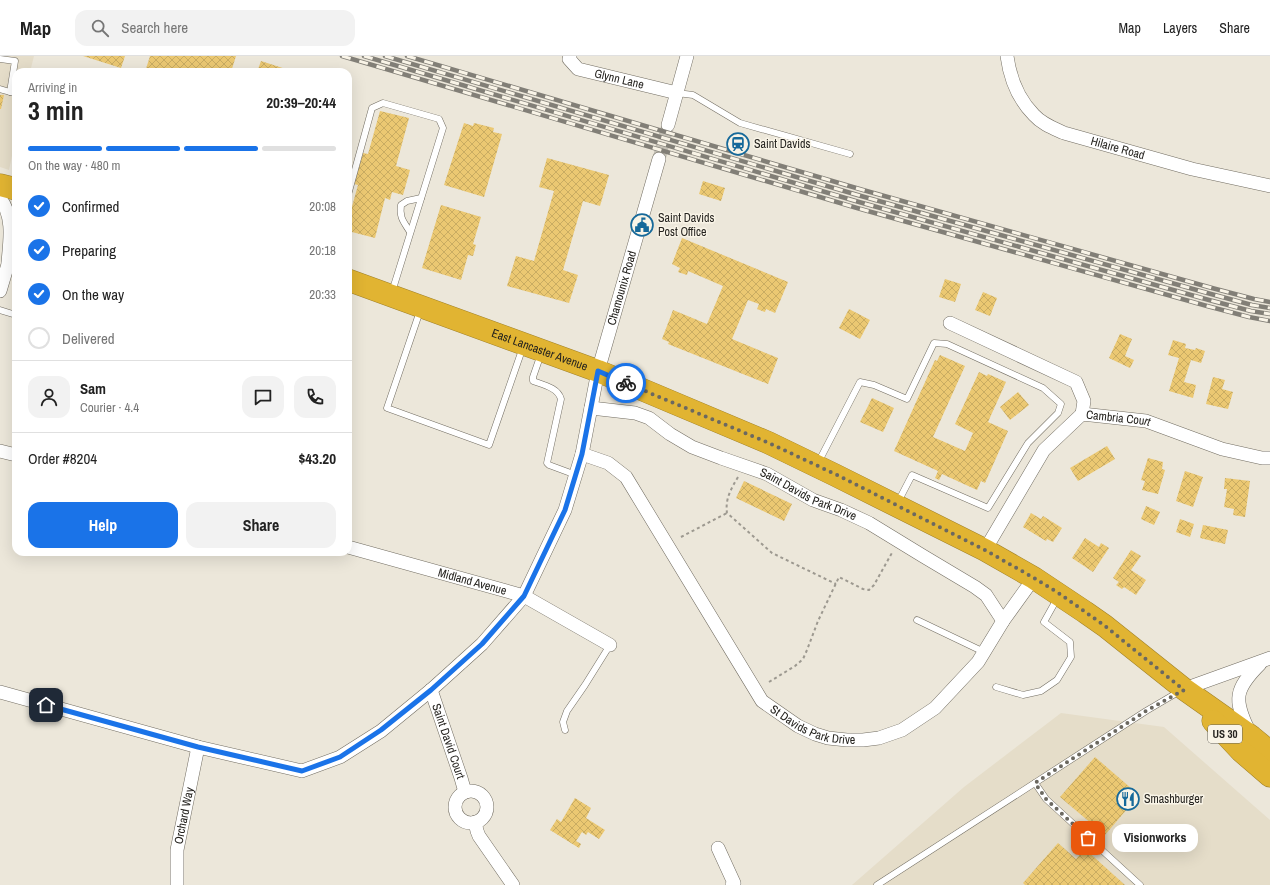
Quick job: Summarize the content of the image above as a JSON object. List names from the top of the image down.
{
  "streets": {
    "highway": ["East Lancaster Avenue", "US 30"],
    "street": [
      "Glynn Lane",
      "Hilaire Road",
      "Chamounix Road",
      "Cambria Court",
      "Saint Davids Park Drive",
      "Midland Avenue",
      "St Davids Park Drive",
      "Saint David Court",
      "Orchard Way"
    ]
  },
  "crossings": [
    ["Chamounix Road", "East Lancaster Avenue"],
    ["Chamounix Road", "Saint Davids Park Drive"],
    ["Chamounix Road", "Midland Avenue"],
    ["Chamounix Road", "St Davids Park Drive"],
    ["Chamounix Road", "Saint David Court"],
    ["Chamounix Road", "Orchard Way"],
    ["East Lancaster Avenue", "Cambria Court"],
    ["East Lancaster Avenue", "St Davids Park Drive"],
    ["Saint Davids Park Drive", "St Davids Park Drive"]
  ],
  "places": {
    "station": ["Saint Davids"],
    "public building": ["Saint Davids Post Office"],
    "restaurant": ["Smashburger"],
    "other": ["Visionworks"]
  },
  "page": {
    "header": "Map",
    "search": "Search here",
    "nav": ["Map", "Layers", "Share"],
    "heading": ["3 min", "Arriving in", "20:39–20:44"],
    "panel": [
      "Sam",
      "Courier · 4.4",
      "Order #8204",
      "$43.20"
    ],
    "bar": "On the way · 480 m",
    "list": [
      ["Confirmed", "20:08"],
      ["Preparing", "20:18"],
      ["On the way", "20:33"],
      "Delivered"
    ],
    "buttons": ["Help", "Share"],
    "bubble": "Visionworks"
  }
}
